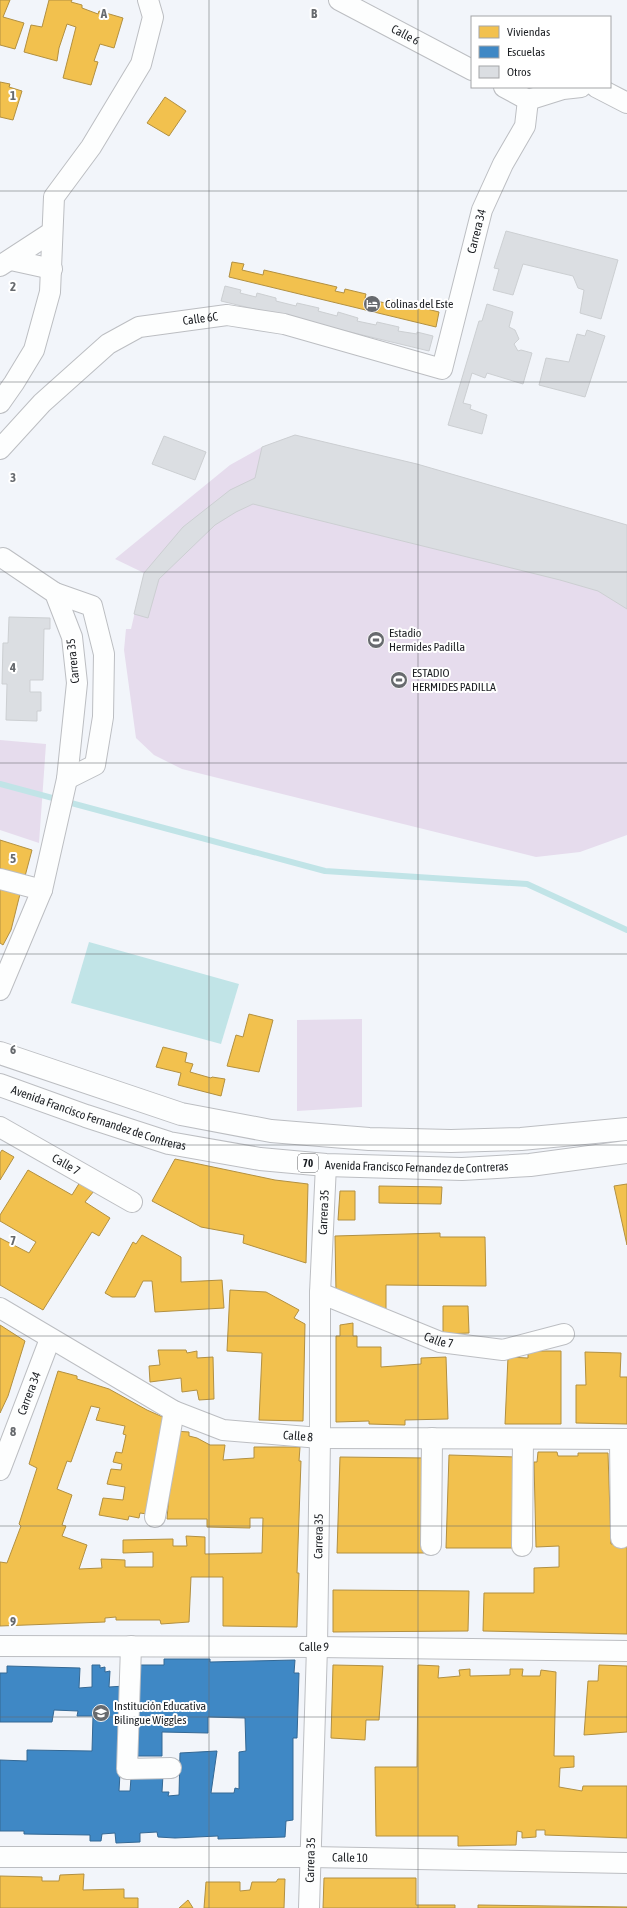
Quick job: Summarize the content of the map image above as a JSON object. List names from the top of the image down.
{
  "streets": {
    "main road": ["Avenida Francisco Fernandez de Contreras", "70"],
    "street": [
      "Calle 6",
      "Carrera 34",
      "Calle 6C",
      "Carrera 35",
      "Calle 7",
      "Calle 8",
      "Calle 9",
      "Calle 10"
    ]
  },
  "crossings": [
    ["Carrera 34", "Calle 6C"],
    ["Carrera 34", "Calle 8"],
    ["Carrera 35", "Avenida Francisco Fernandez de Contreras"],
    ["Carrera 35", "Calle 7"],
    ["Carrera 35", "Calle 8"],
    ["Carrera 35", "Calle 9"],
    ["Carrera 35", "Calle 10"]
  ],
  "places": {
    "hotel": ["Colinas del Este"],
    "sports": ["Estadio Hermides Padilla", "ESTADIO HERMIDES PADILLA"],
    "school or university": ["Institución Educativa Bilingue Wiggles"]
  },
  "legend": ["Viviendas", "Escuelas", "Otros"],
  "grid": {
    "columns": ["A", "B"],
    "rows": [
      "1",
      "2",
      "3",
      "4",
      "5",
      "6",
      "7",
      "8",
      "9"
    ]
  }
}
